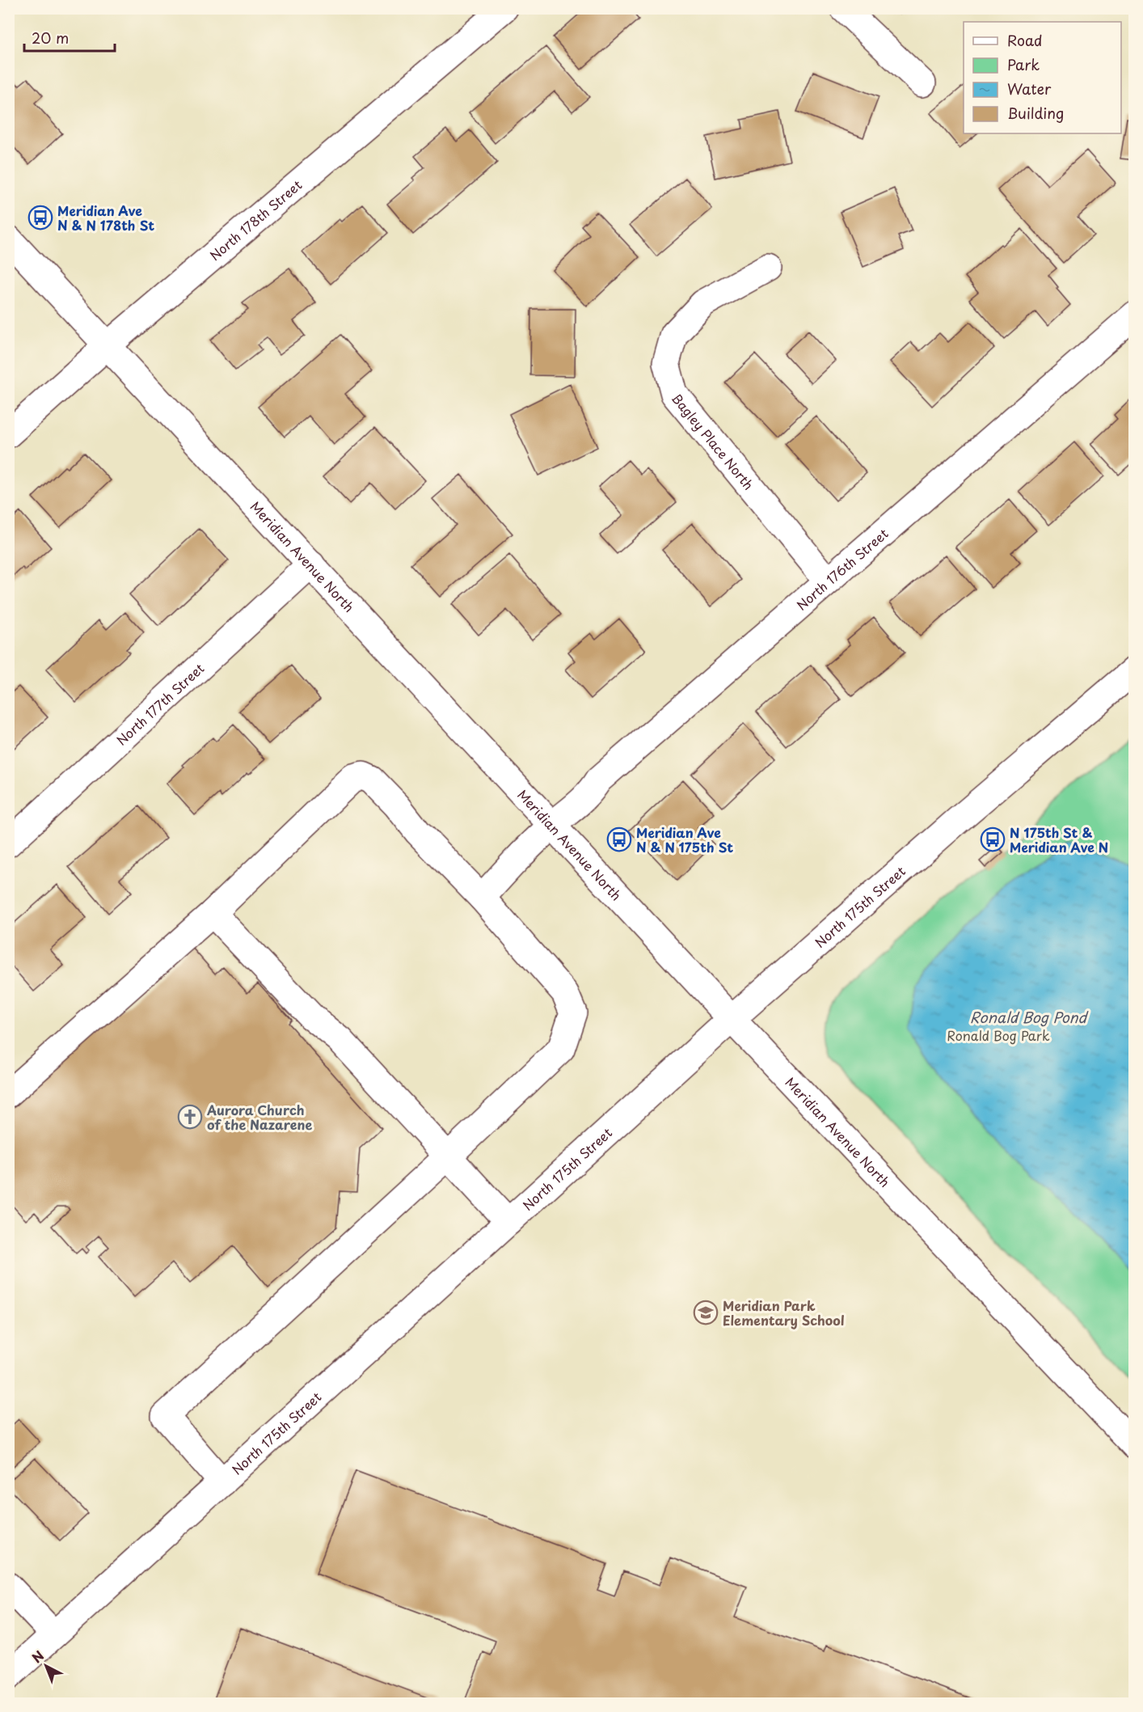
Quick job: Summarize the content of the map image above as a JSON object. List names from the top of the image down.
{
  "streets": {
    "street": [
      "North 178th Street",
      "Bagley Place North",
      "Meridian Avenue North",
      "North 176th Street",
      "North 177th Street",
      "North 175th Street"
    ]
  },
  "crossings": [
    ["North 178th Street", "Meridian Avenue North"],
    ["Bagley Place North", "North 176th Street"],
    ["Meridian Avenue North", "North 176th Street"],
    ["Meridian Avenue North", "North 177th Street"],
    ["Meridian Avenue North", "North 175th Street"]
  ],
  "water": ["Ronald Bog Pond"],
  "parks": ["Ronald Bog Park"],
  "places": {
    "bus stop": ["Meridian Ave N & N 178th St", "Meridian Ave N & N 175th St", "N 175th St & Meridian Ave N"],
    "church": ["Aurora Church of the Nazarene"],
    "school or university": ["Meridian Park Elementary School"]
  },
  "legend": [
    "Road",
    "Park",
    "Water",
    "Building"
  ],
  "scale_bar": "20 m",
  "north": "top left"
}
